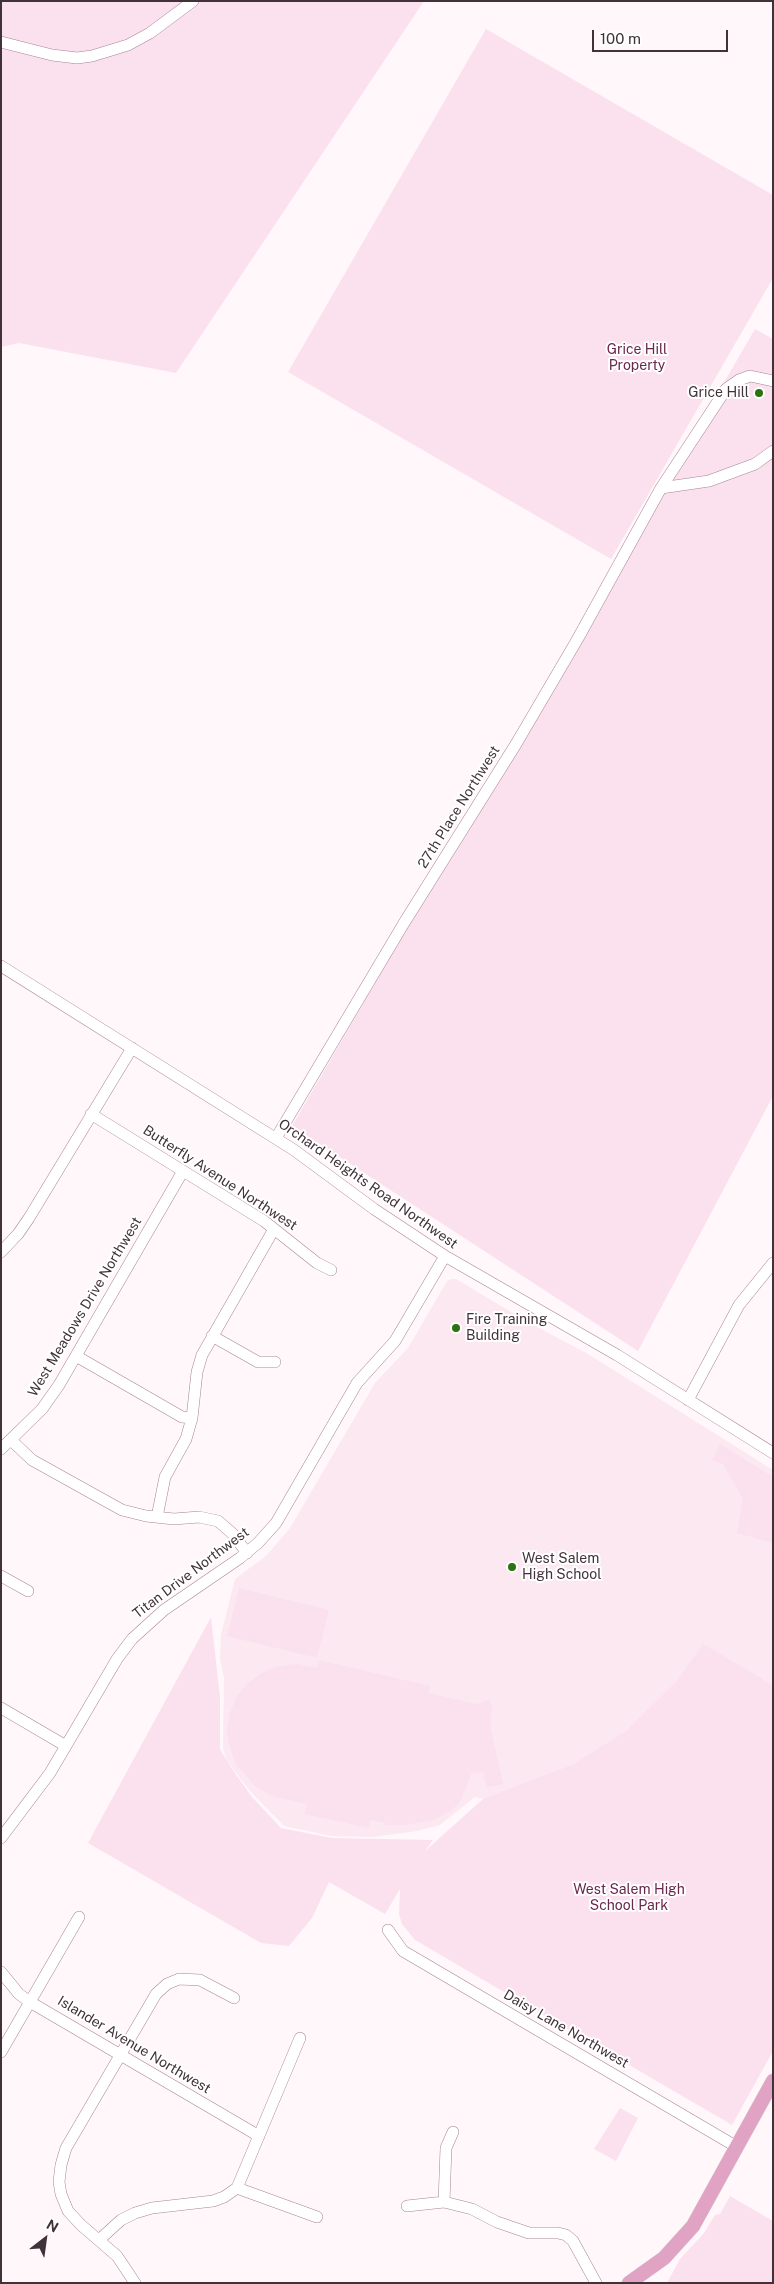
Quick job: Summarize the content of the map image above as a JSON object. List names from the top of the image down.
{
  "streets": {
    "street": [
      "27th Place Northwest",
      "Butterfly Avenue Northwest",
      "Orchard Heights Road Northwest",
      "West Meadows Drive Northwest",
      "Titan Drive Northwest",
      "Daisy Lane Northwest",
      "Islander Avenue Northwest"
    ]
  },
  "crossings": [
    ["27th Place Northwest", "Orchard Heights Road Northwest"],
    ["Butterfly Avenue Northwest", "West Meadows Drive Northwest"],
    ["Orchard Heights Road Northwest", "Titan Drive Northwest"]
  ],
  "parks": ["Grice Hill Property", "West Salem High School Park"],
  "places": ["Grice Hill", "Fire Training Building", "West Salem High School"],
  "scale_bar": "100 m",
  "north": "top right"
}
